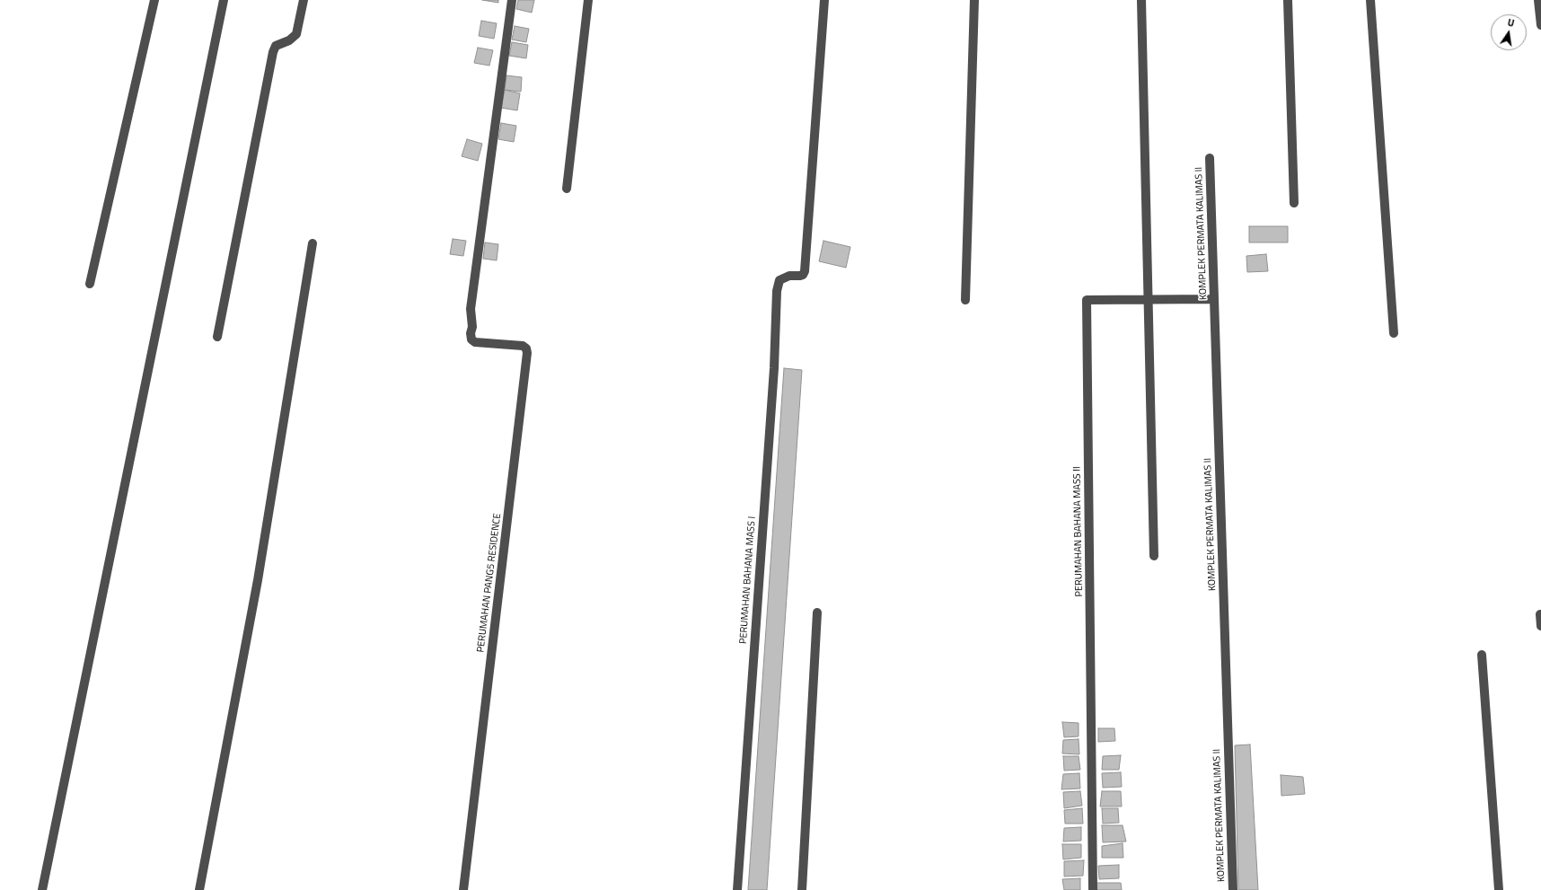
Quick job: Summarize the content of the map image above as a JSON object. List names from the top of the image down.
{
  "streets": {
    "street": [
      "KOMPLEK PERMATA KALIMAS II",
      "PERUMAHAN BAHANA MASS II",
      "PERUMAHAN BAHANA MASS I",
      "PERUMAHAN PANG5 RESIDENCE"
    ]
  },
  "crossings": [
    ["KOMPLEK PERMATA KALIMAS II", "PERUMAHAN BAHANA MASS II"]
  ],
  "north": "top"
}
